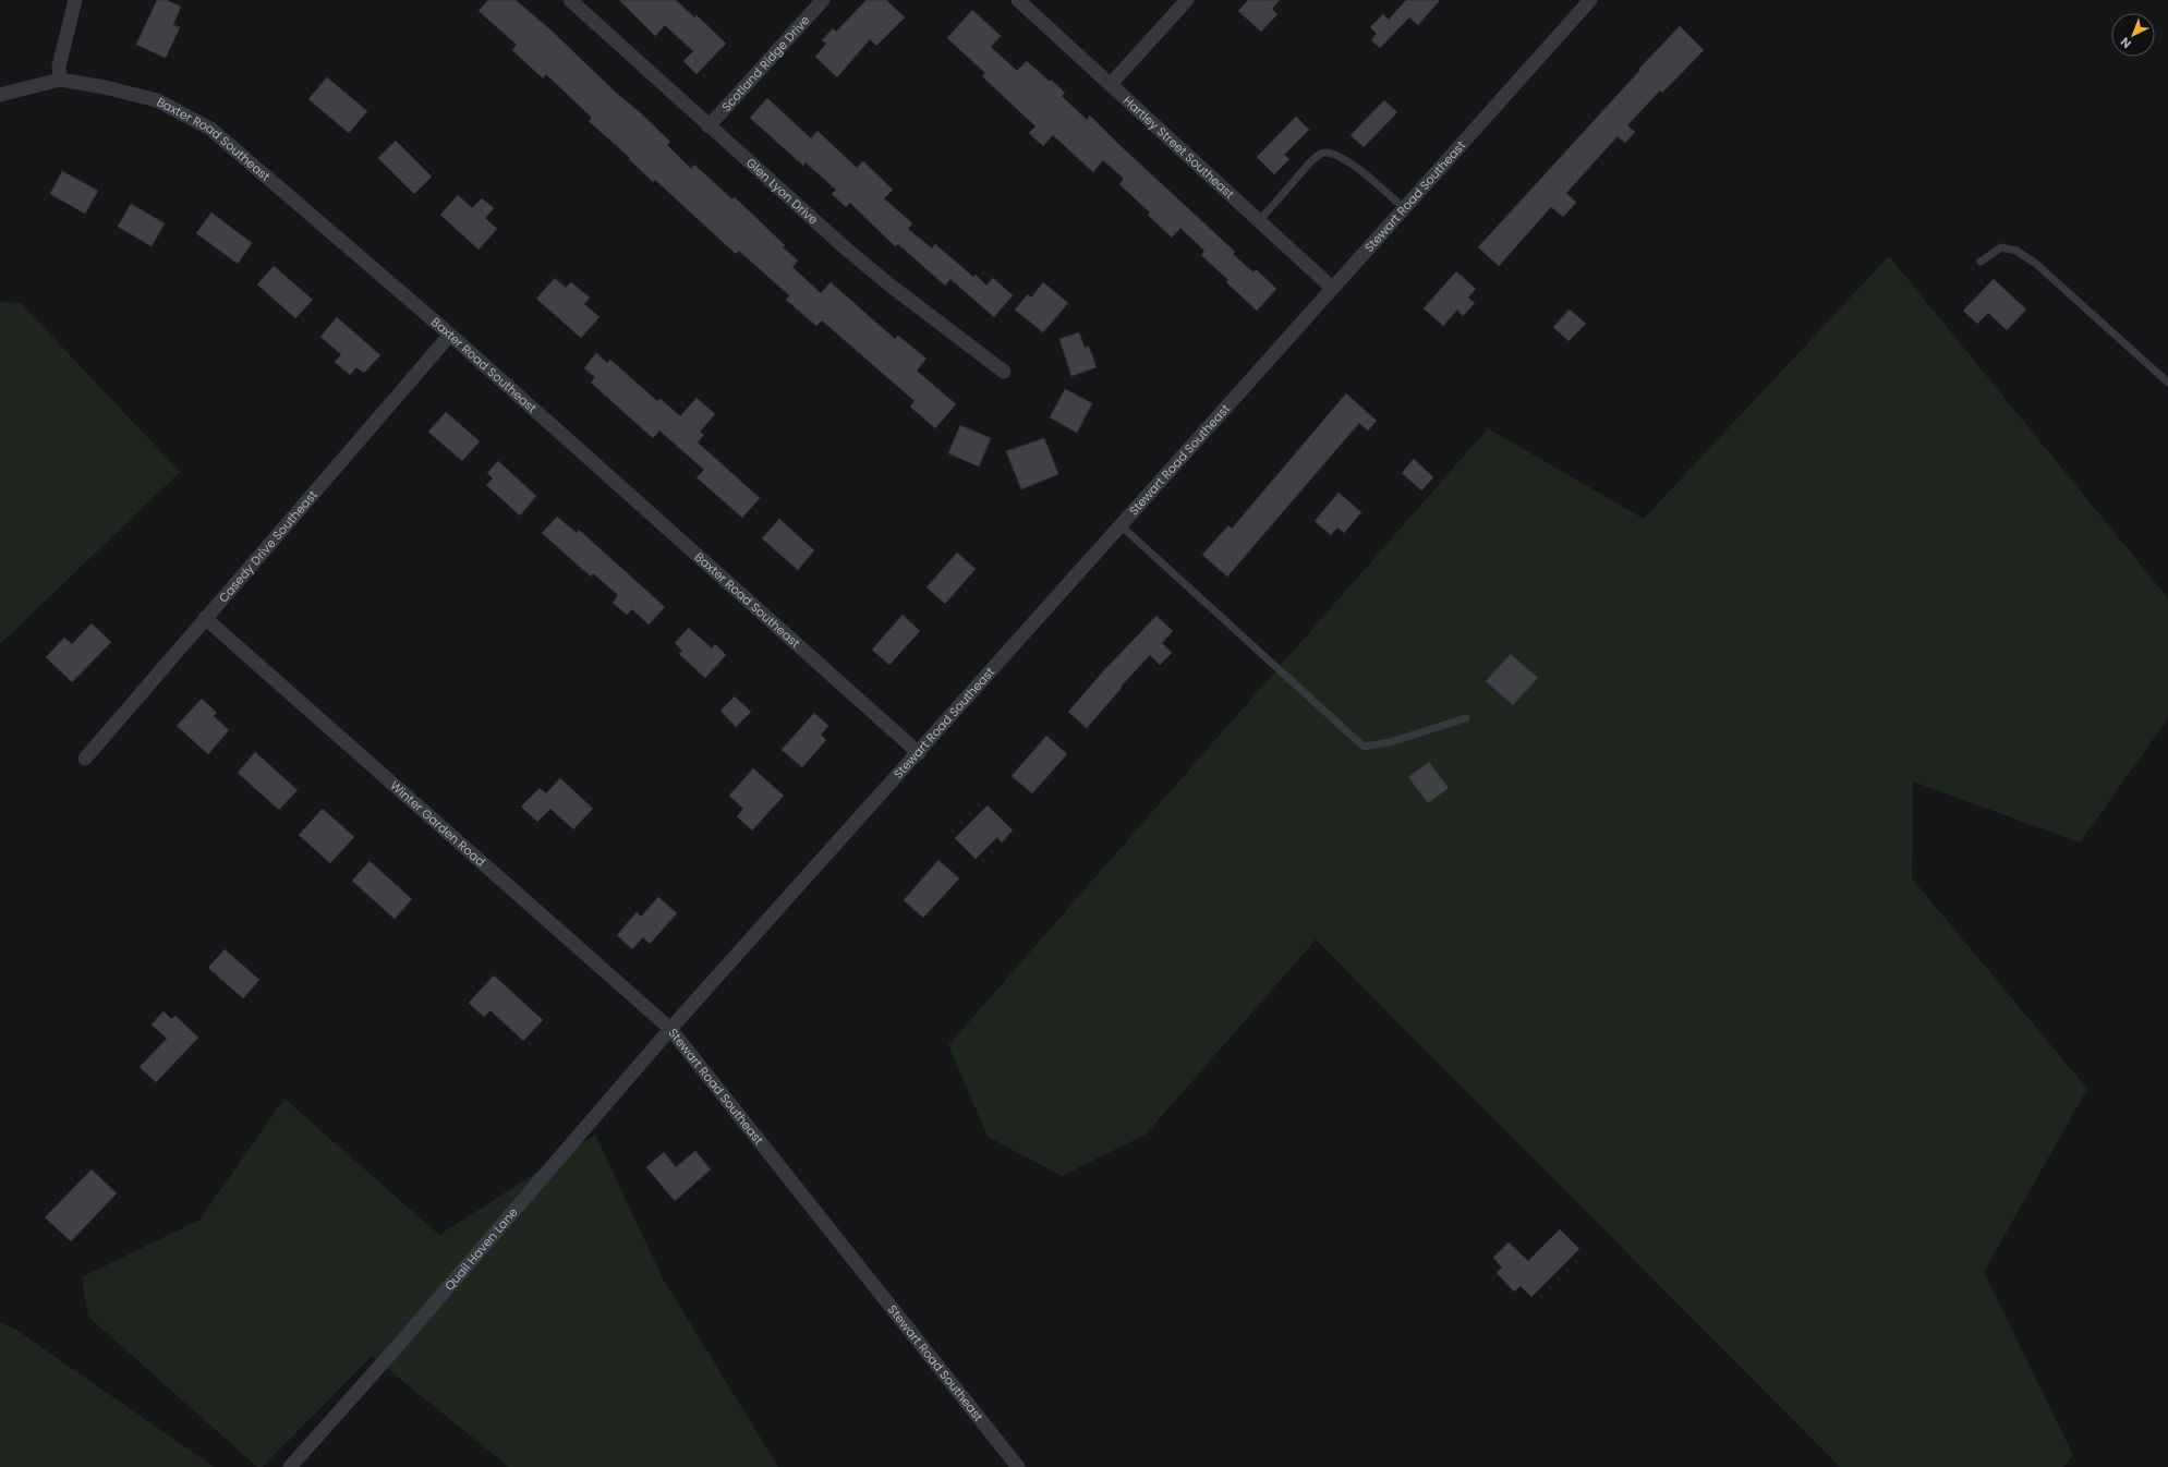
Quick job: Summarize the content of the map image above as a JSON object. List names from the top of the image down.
{
  "streets": {
    "street": [
      "Scotland Ridge Drive",
      "Baxter Road Southeast",
      "Hartley Street Southeast",
      "Glen Lyon Drive",
      "Stewart Road Southeast",
      "Casedy Drive Southeast",
      "Winter Garden Road",
      "Quail Haven Lane"
    ]
  },
  "crossings": [
    ["Scotland Ridge Drive", "Glen Lyon Drive"],
    ["Baxter Road Southeast", "Stewart Road Southeast"],
    ["Baxter Road Southeast", "Casedy Drive Southeast"],
    ["Hartley Street Southeast", "Stewart Road Southeast"],
    ["Stewart Road Southeast", "Winter Garden Road"],
    ["Stewart Road Southeast", "Quail Haven Lane"],
    ["Casedy Drive Southeast", "Winter Garden Road"],
    ["Winter Garden Road", "Quail Haven Lane"]
  ],
  "north": "bottom left"
}
